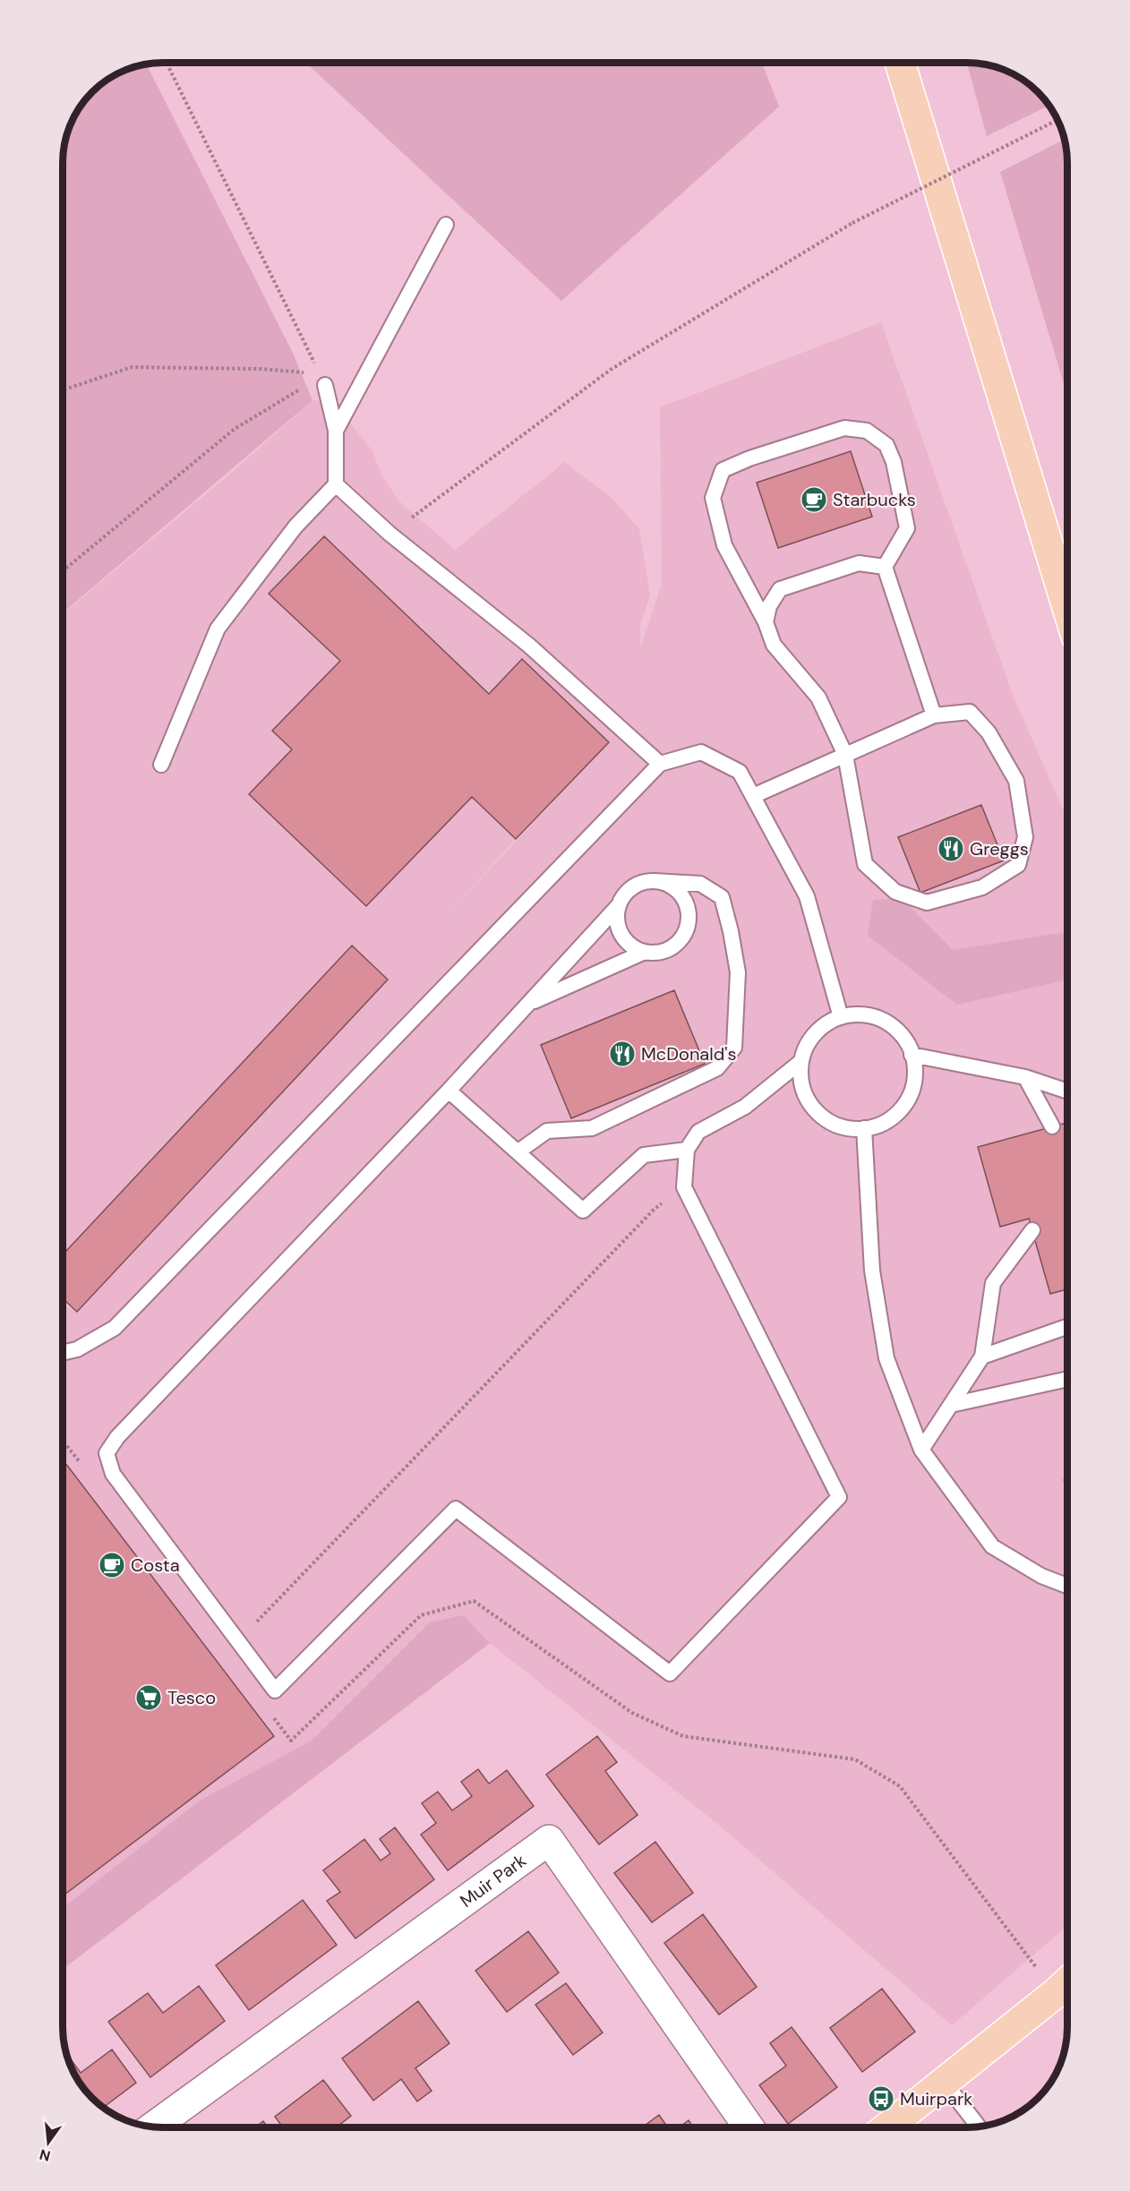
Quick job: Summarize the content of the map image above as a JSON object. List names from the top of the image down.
{
  "streets": {
    "street": ["Muir Park"]
  },
  "places": {
    "cafe": ["Starbucks", "Costa"],
    "restaurant": ["Greggs", "McDonald's"],
    "supermarket": ["Tesco"],
    "bus stop": ["Muirpark"]
  },
  "north": "bottom"
}
